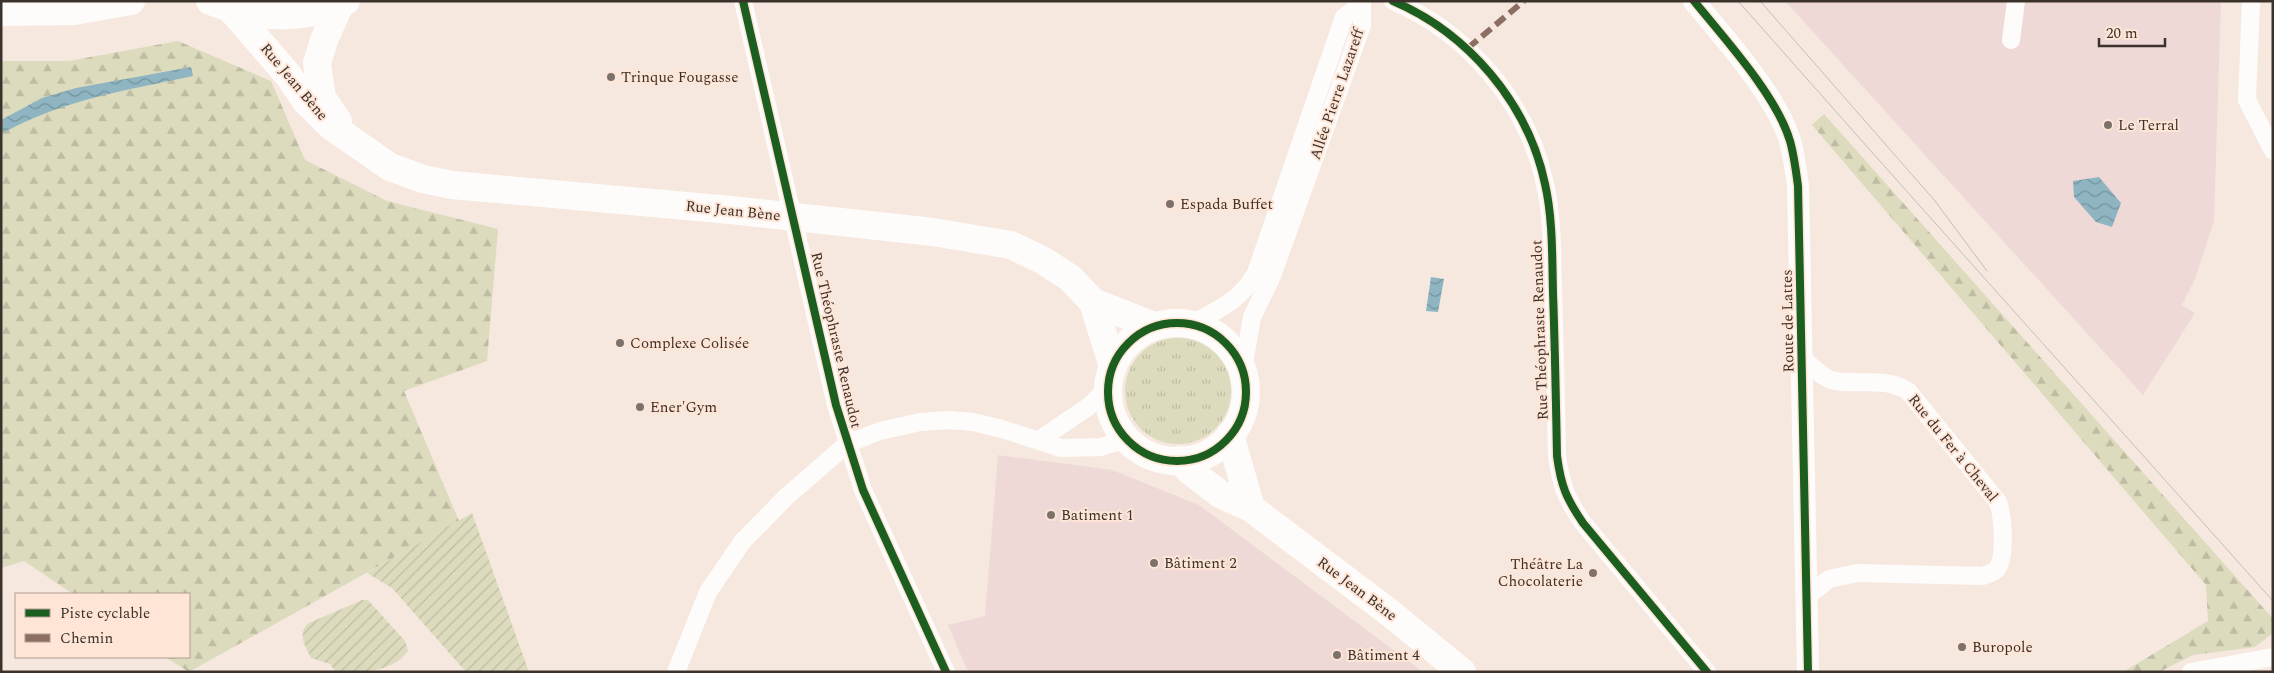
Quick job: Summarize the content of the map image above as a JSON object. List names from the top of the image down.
{
  "streets": {
    "main road": ["Rue Jean Bène"],
    "street": [
      "Allée Pierre Lazareff",
      "Route de Lattes",
      "Rue Théophraste Renaudot",
      "Rue du Fer à Cheval"
    ]
  },
  "crossings": [
    ["Rue Jean Bène", "Allée Pierre Lazareff"],
    ["Route de Lattes", "Rue du Fer à Cheval"]
  ],
  "places": [
    "Trinque Fougasse",
    "Le Terral",
    "Espada Buffet",
    "Complexe Colisée",
    "Ener'Gym",
    "Batiment 1",
    "Bâtiment 2",
    "Théâtre La Chocolaterie",
    "Buropole",
    "Bâtiment 4"
  ],
  "legend": ["Piste cyclable", "Chemin"],
  "scale_bar": "20 m"
}
